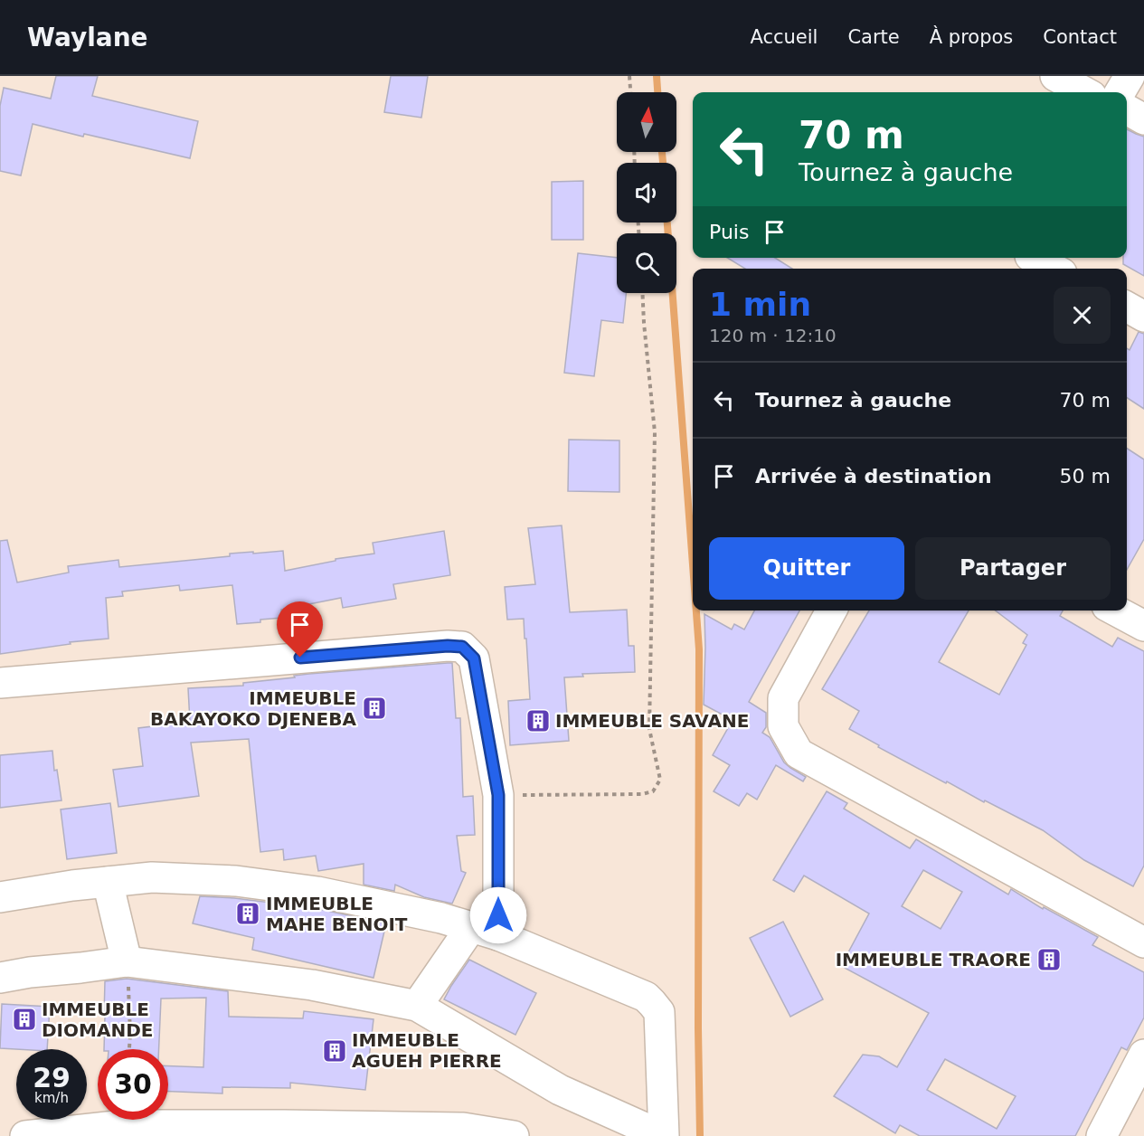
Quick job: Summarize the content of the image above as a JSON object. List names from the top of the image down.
{
  "places": {
    "building": [
      "IMMEUBLE BAKAYOKO DJENEBA",
      "IMMEUBLE SAVANE",
      "IMMEUBLE MAHE BENOIT",
      "IMMEUBLE TRAORE",
      "IMMEUBLE DIOMANDE",
      "IMMEUBLE AGUEH PIERRE"
    ]
  },
  "north": "top",
  "page": {
    "header": "Waylane",
    "nav": [
      "Accueil",
      "Carte",
      "À propos",
      "Contact"
    ],
    "turn": ["70 m", "Tournez à gauche"],
    "then": "Puis",
    "heading": ["1 min", "120 m · 12:10"],
    "list": [
      {
        "name": "Tournez à gauche",
        "value": "70 m"
      },
      {
        "name": "Arrivée à destination",
        "value": "50 m"
      }
    ],
    "buttons": ["Quitter", "Partager"],
    "speed": "29 km/h",
    "limit": "30"
  }
}
